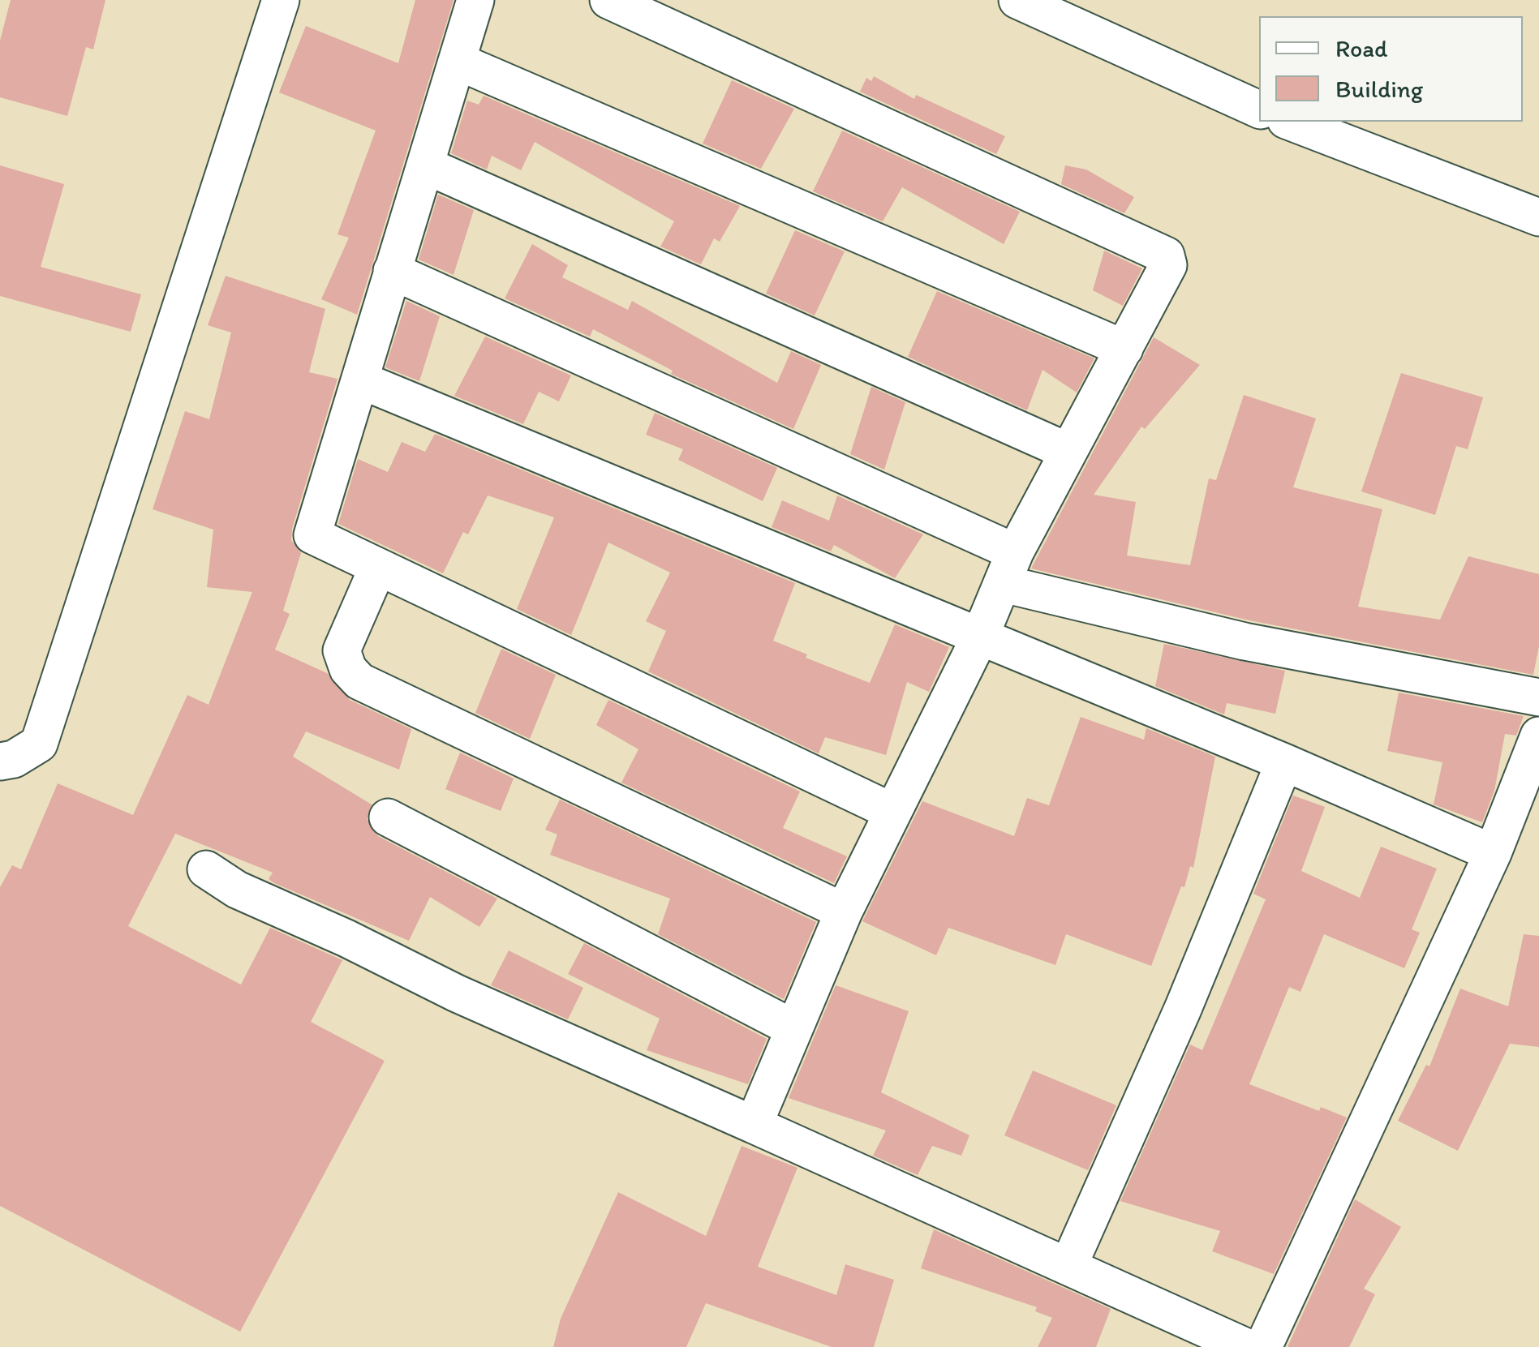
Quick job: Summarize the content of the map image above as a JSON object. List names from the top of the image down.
{
  "legend": ["Road", "Building"]
}
